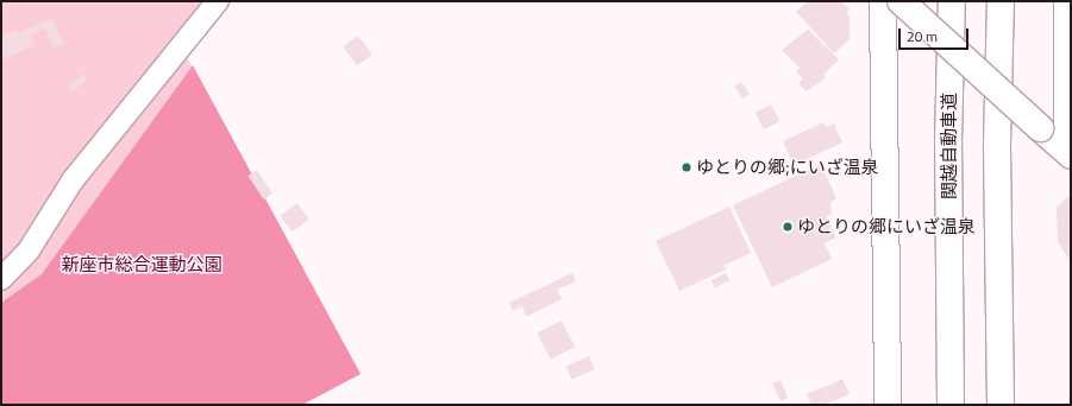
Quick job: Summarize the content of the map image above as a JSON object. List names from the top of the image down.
{
  "streets": {
    "main road": ["関越自動車道"]
  },
  "parks": ["新座市総合運動公園"],
  "places": ["ゆとりの郷;にいざ温泉", "ゆとりの郷にいざ温泉"],
  "scale_bar": "20 m"
}
